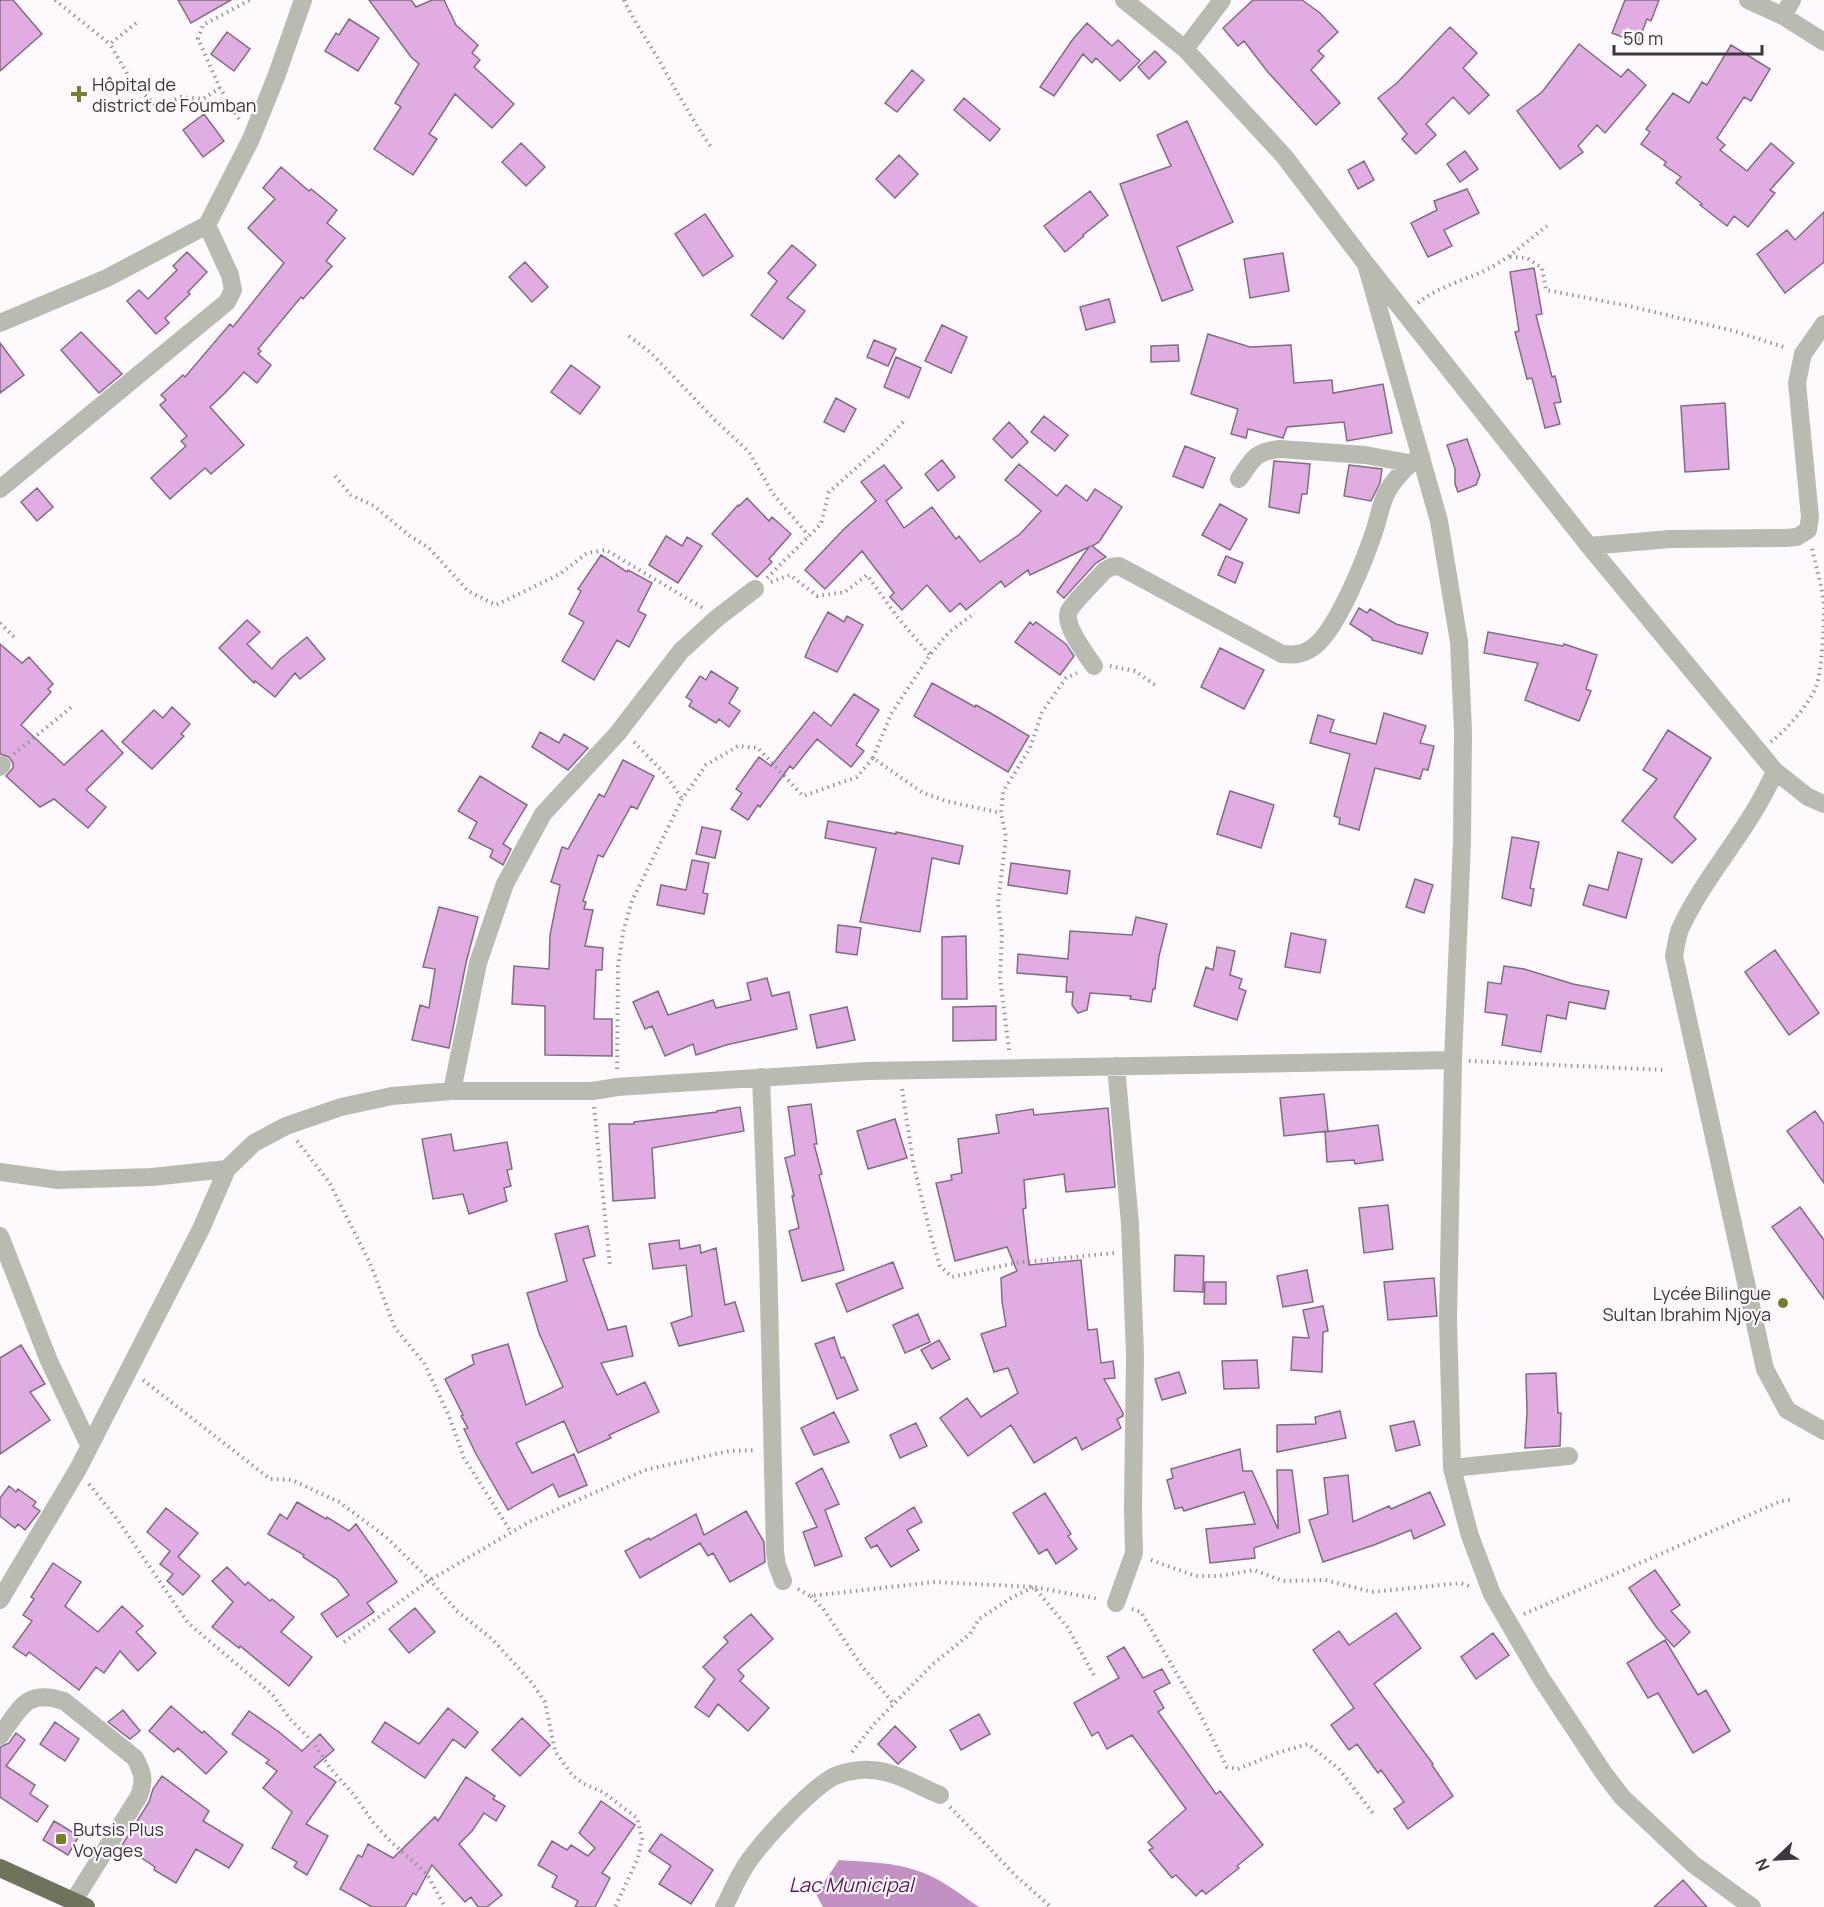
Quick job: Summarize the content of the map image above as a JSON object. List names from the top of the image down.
{
  "water": ["Lac Municipal"],
  "places": {
    "health": ["Hôpital de district de Foumban"],
    "other": ["Lycée Bilingue Sultan Ibrahim Njoya"],
    "transit": ["Butsis Plus Voyages"]
  },
  "scale_bar": "50 m",
  "north": "bottom left"
}
